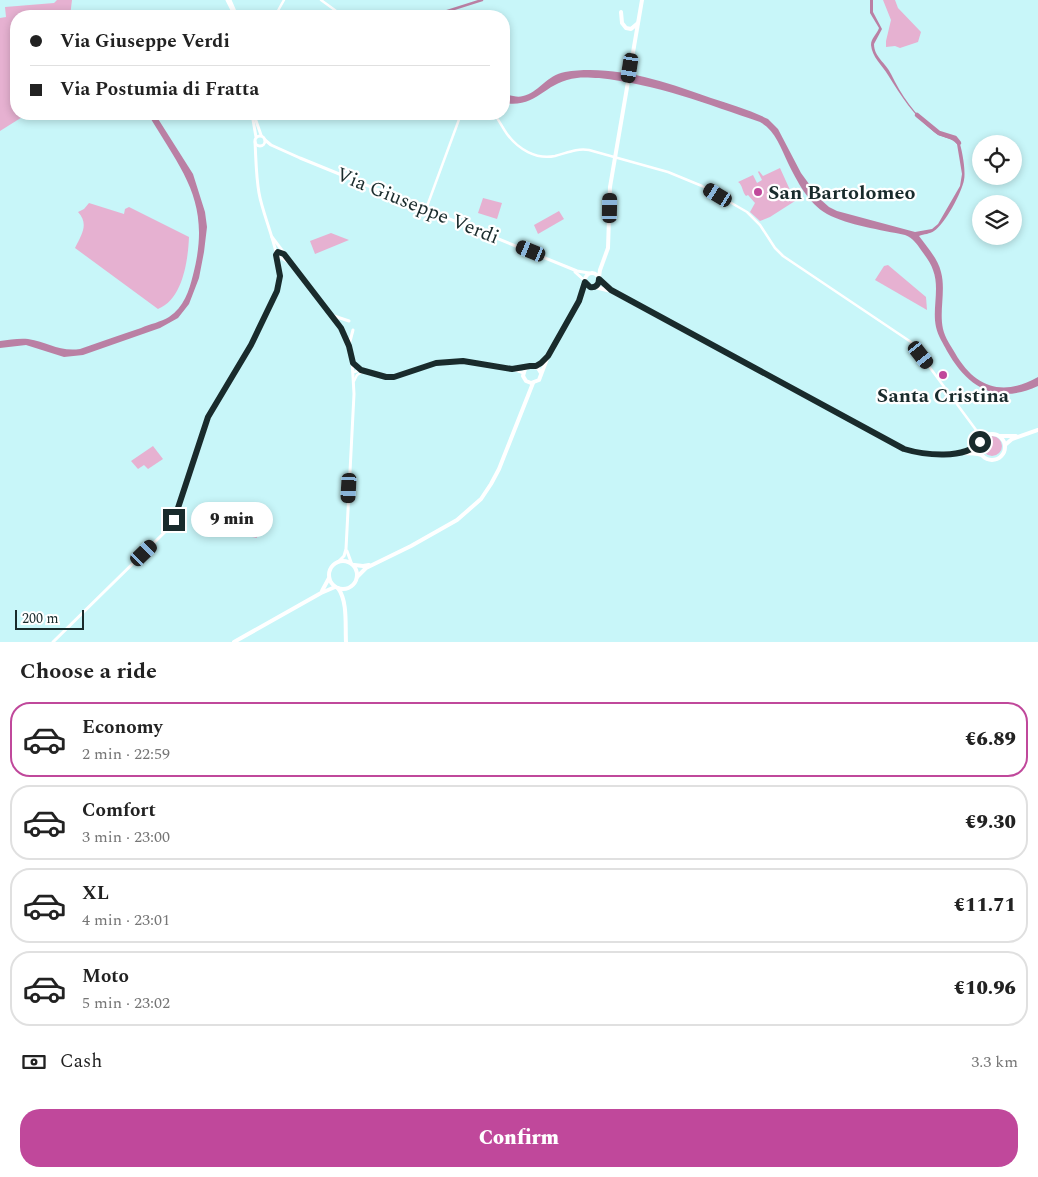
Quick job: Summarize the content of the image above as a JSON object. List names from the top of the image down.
{
  "streets": {
    "main road": ["Via Giuseppe Verdi"]
  },
  "places": ["San Bartolomeo", "Santa Cristina"],
  "scale_bar": "200 m",
  "page": {
    "banner": ["Via Giuseppe Verdi", "Via Postumia di Fratta"],
    "bubble": "9 min",
    "scale": "200 m",
    "heading": "Choose a ride",
    "list": [
      {
        "name": "Economy",
        "note": "2 min · 22:59",
        "value": "€6.89"
      },
      {
        "name": "Comfort",
        "note": "3 min · 23:00",
        "value": "€9.30"
      },
      {
        "name": "XL",
        "note": "4 min · 23:01",
        "value": "€11.71"
      },
      {
        "name": "Moto",
        "note": "5 min · 23:02",
        "value": "€10.96"
      }
    ],
    "pay": ["Cash", "3.3 km"],
    "buttons": "Confirm"
  }
}
